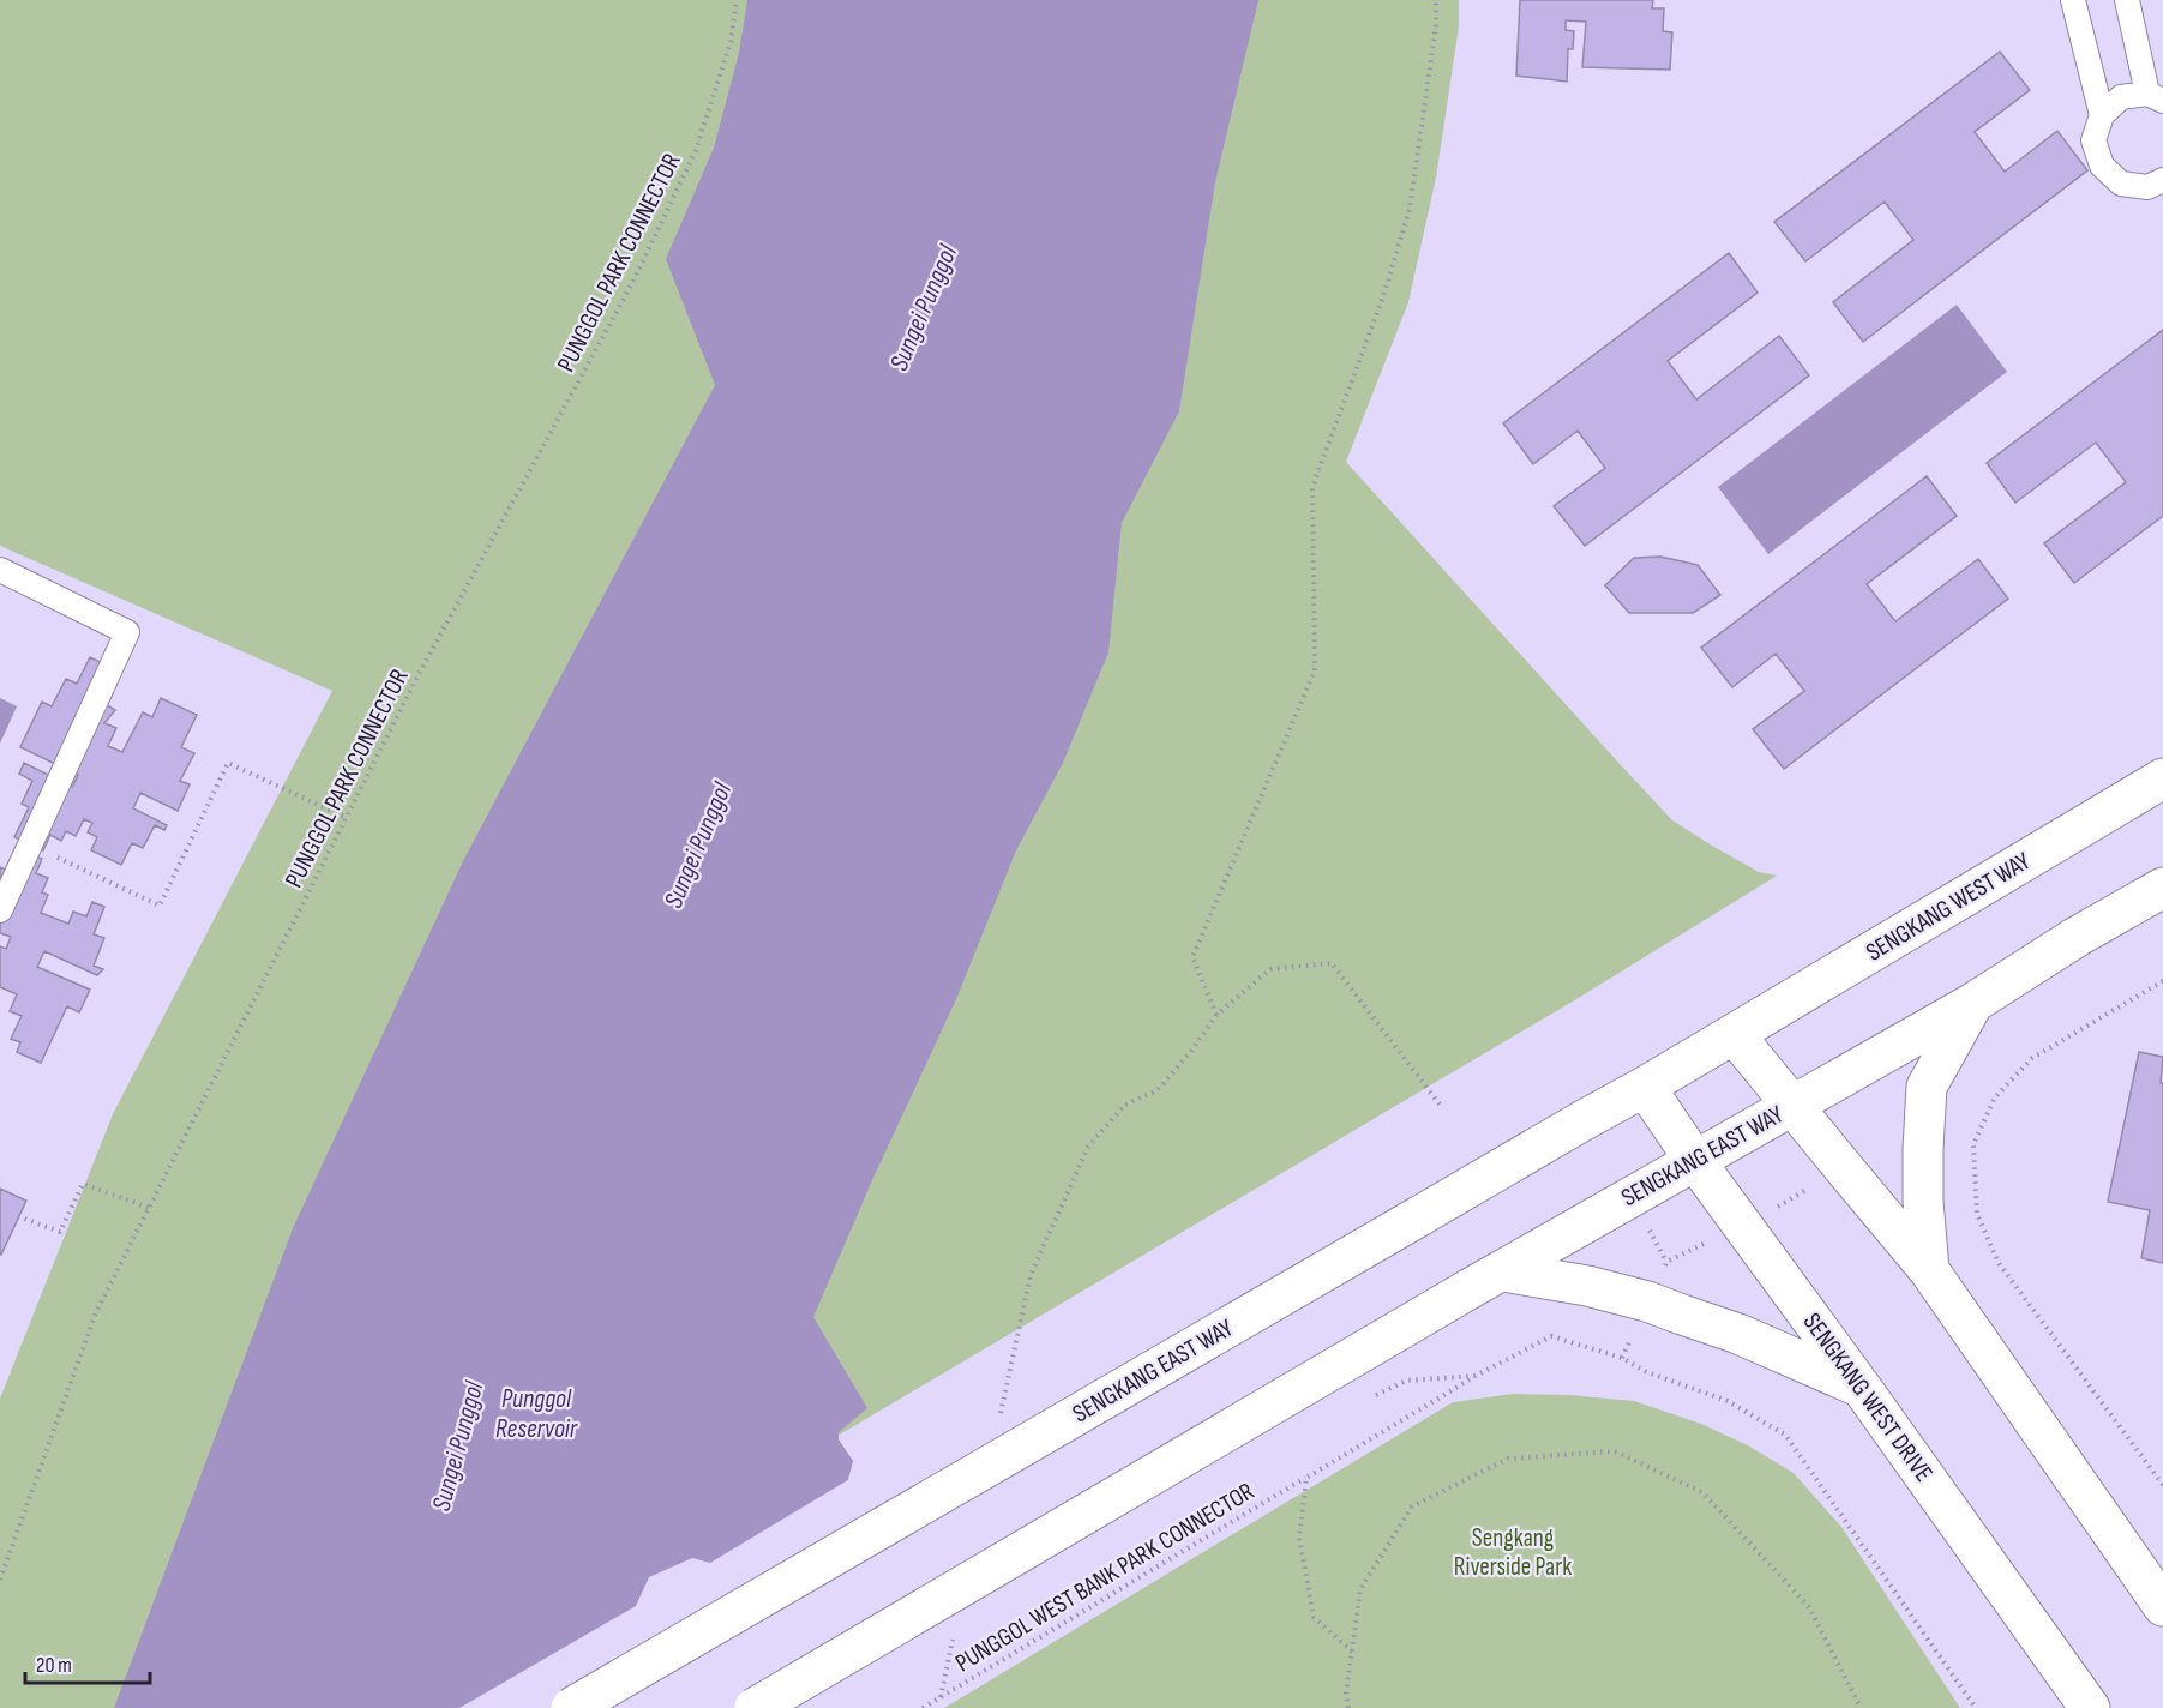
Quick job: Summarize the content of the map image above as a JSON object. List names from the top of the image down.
{
  "streets": {
    "main road": ["SENGKANG WEST WAY", "SENGKANG EAST WAY", "SENGKANG WEST DRIVE"],
    "path": ["PUNGGOL PARK CONNECTOR", "PUNGGOL WEST BANK PARK CONNECTOR"]
  },
  "crossings": [
    ["SENGKANG WEST WAY", "SENGKANG EAST WAY"],
    ["SENGKANG EAST WAY", "SENGKANG WEST DRIVE"]
  ],
  "water": ["Sungei Punggol", "Punggol Reservoir"],
  "parks": ["Sengkang Riverside Park"],
  "scale_bar": "20 m"
}
